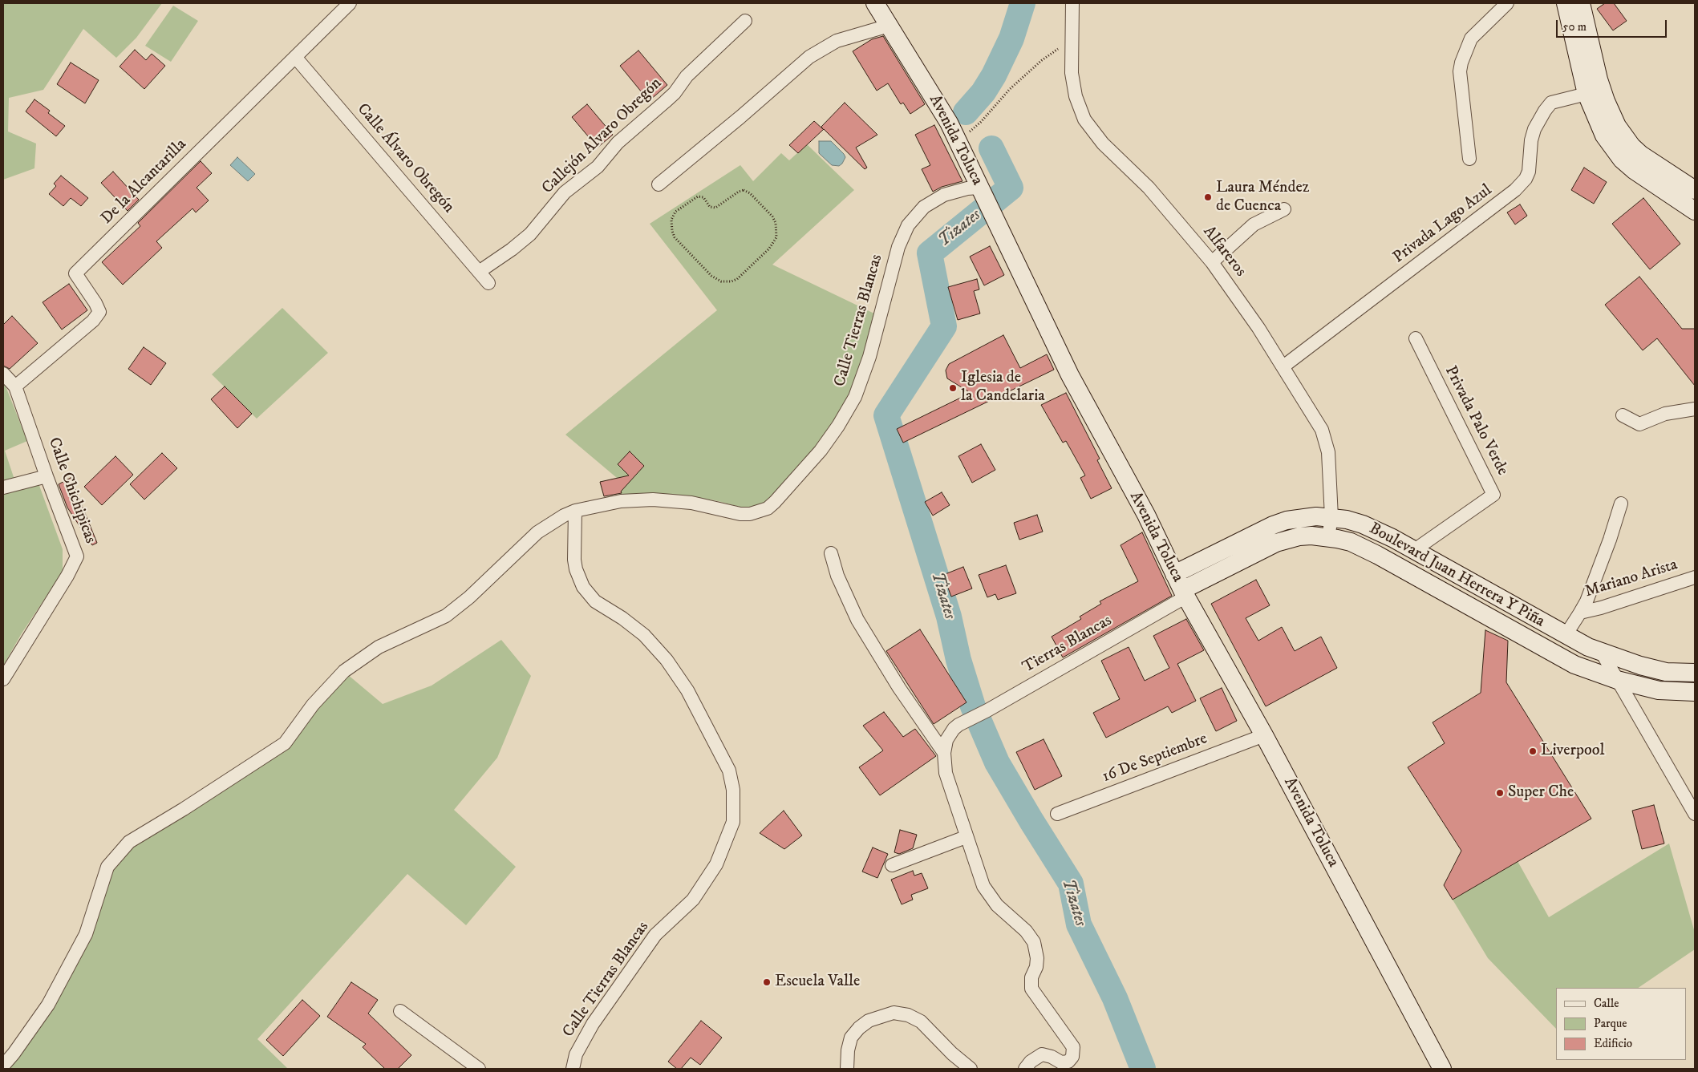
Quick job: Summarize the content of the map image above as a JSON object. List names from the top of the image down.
{
  "streets": {
    "main road": ["Avenida Toluca", "Boulevard Juan Herrera Y Piña"],
    "street": [
      "Callejón Alvaro Obregón",
      "Calle Álvaro Obregón",
      "De la Alcantarilla",
      "Privada Lago Azul",
      "Alfareros",
      "Calle Tierras Blancas",
      "Privada Palo Verde",
      "Calle Chichipicas",
      "Mariano Arista",
      "Tierras Blancas",
      "16 De Septiembre"
    ]
  },
  "crossings": [
    ["Callejón Alvaro Obregón", "Calle Álvaro Obregón"],
    ["Avenida Toluca", "Calle Tierras Blancas"],
    ["Avenida Toluca", "Boulevard Juan Herrera Y Piña"],
    ["Avenida Toluca", "Tierras Blancas"],
    ["Avenida Toluca", "16 De Septiembre"],
    ["Calle Álvaro Obregón", "De la Alcantarilla"],
    ["De la Alcantarilla", "Calle Chichipicas"],
    ["Privada Lago Azul", "Alfareros"],
    ["Alfareros", "Boulevard Juan Herrera Y Piña"],
    ["Privada Palo Verde", "Boulevard Juan Herrera Y Piña"],
    ["Boulevard Juan Herrera Y Piña", "Mariano Arista"],
    ["Boulevard Juan Herrera Y Piña", "Tierras Blancas"]
  ],
  "water": ["Tizates"],
  "places": [
    "Laura Méndez de Cuenca",
    "Iglesia de la Candelaria",
    "Liverpool",
    "Super Che",
    "Escuela Valle"
  ],
  "legend": ["Calle", "Parque", "Edificio"],
  "scale_bar": "50 m"
}
